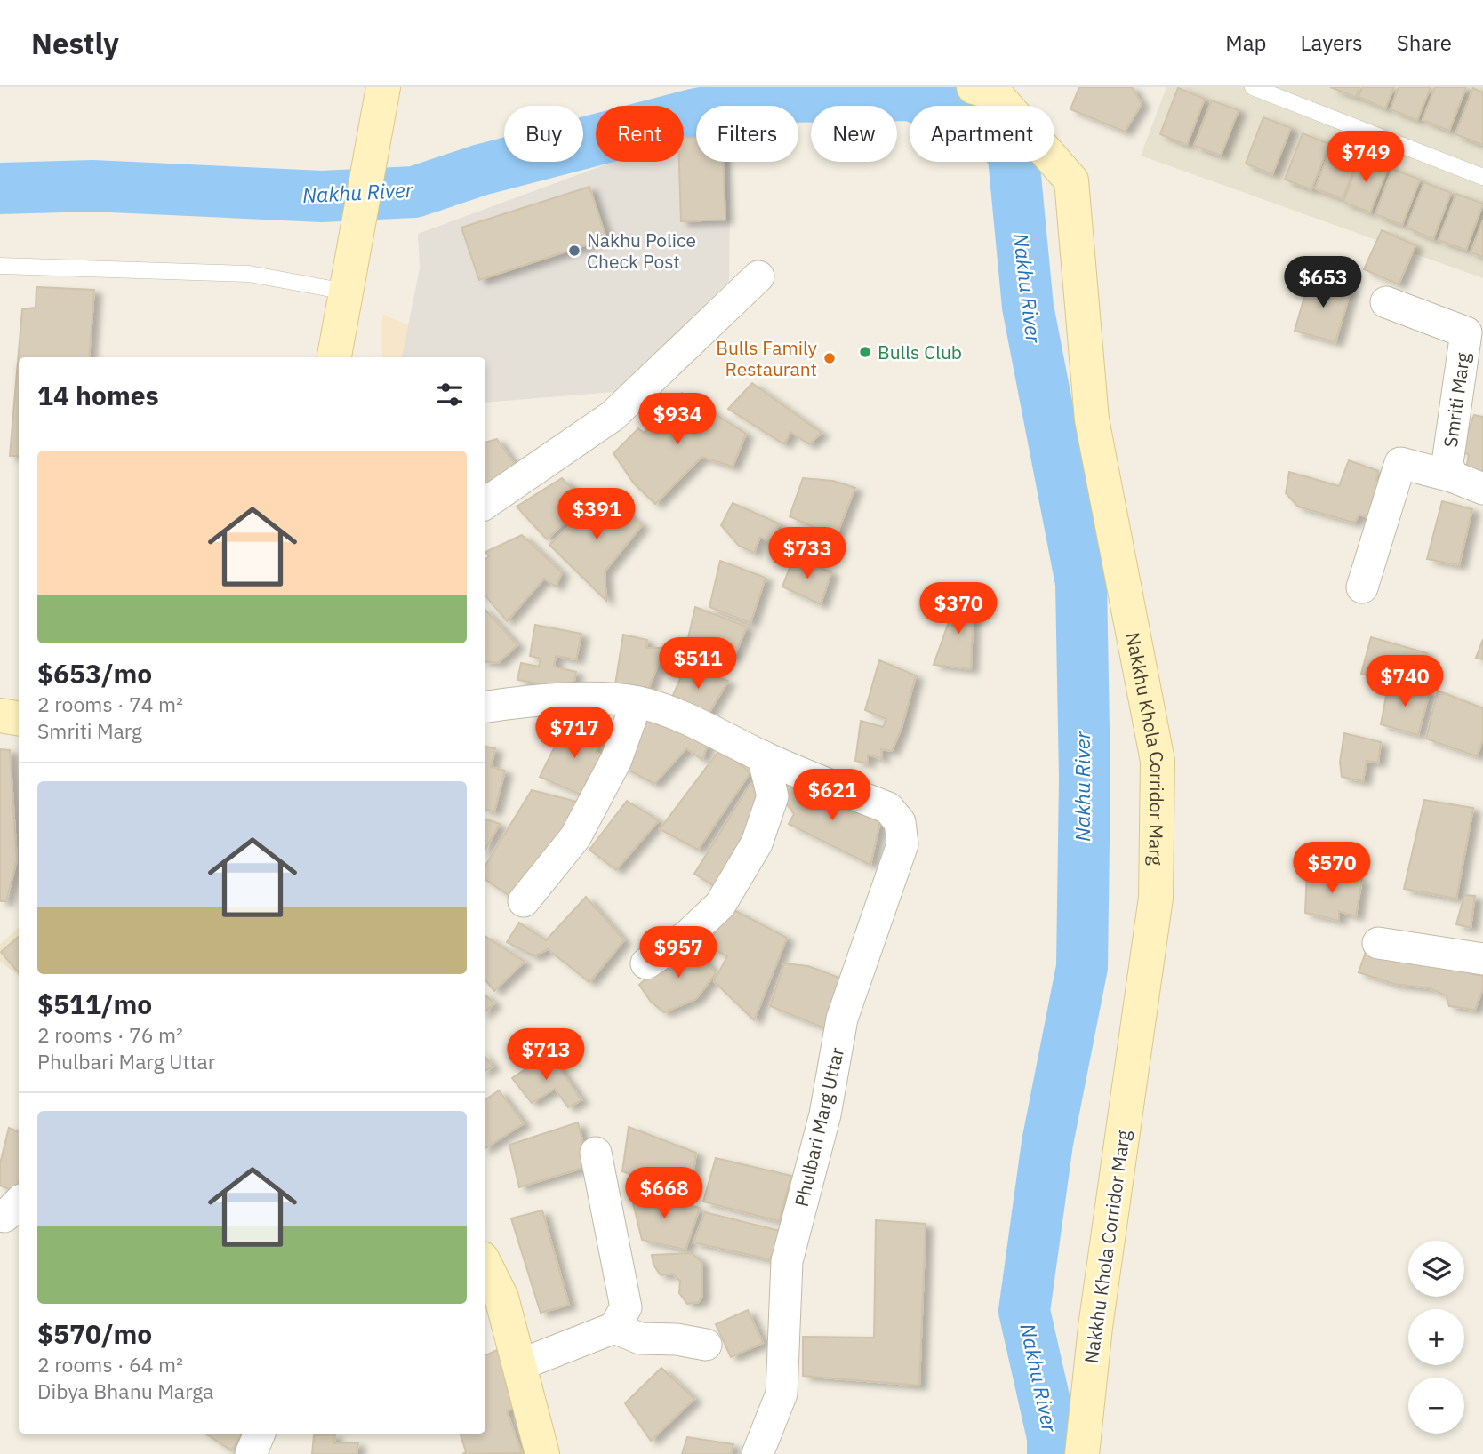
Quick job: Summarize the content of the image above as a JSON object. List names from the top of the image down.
{
  "streets": {
    "street": ["Smriti Marg", "Nakkhu Khola Corridor Marg", "Phulbari Marg Uttar"]
  },
  "water": ["Nakhu River"],
  "places": ["Nakhu Police Check Post", "Bulls Club", "Bulls Family Restaurant"],
  "page": {
    "header": "Nestly",
    "nav": ["Map", "Layers", "Share"],
    "chip": [
      "Buy",
      "Rent",
      "Filters",
      "New",
      "Apartment"
    ],
    "price": [
      "$749",
      "$653",
      "$934",
      "$391",
      "$733",
      "$370",
      "$511",
      "$740",
      "$717",
      "$621",
      "$570",
      "$957",
      "$713",
      "$668"
    ],
    "heading": "14 homes",
    "list": [
      {
        "name": "$653/mo",
        "note": "2 rooms · 74 m² · Smriti Marg"
      },
      {
        "name": "$511/mo",
        "note": "2 rooms · 76 m² · Phulbari Marg Uttar"
      },
      {
        "name": "$570/mo",
        "note": "2 rooms · 64 m² · Dibya Bhanu Marga"
      }
    ],
    "map_buttons": ["+", "−"]
  }
}
